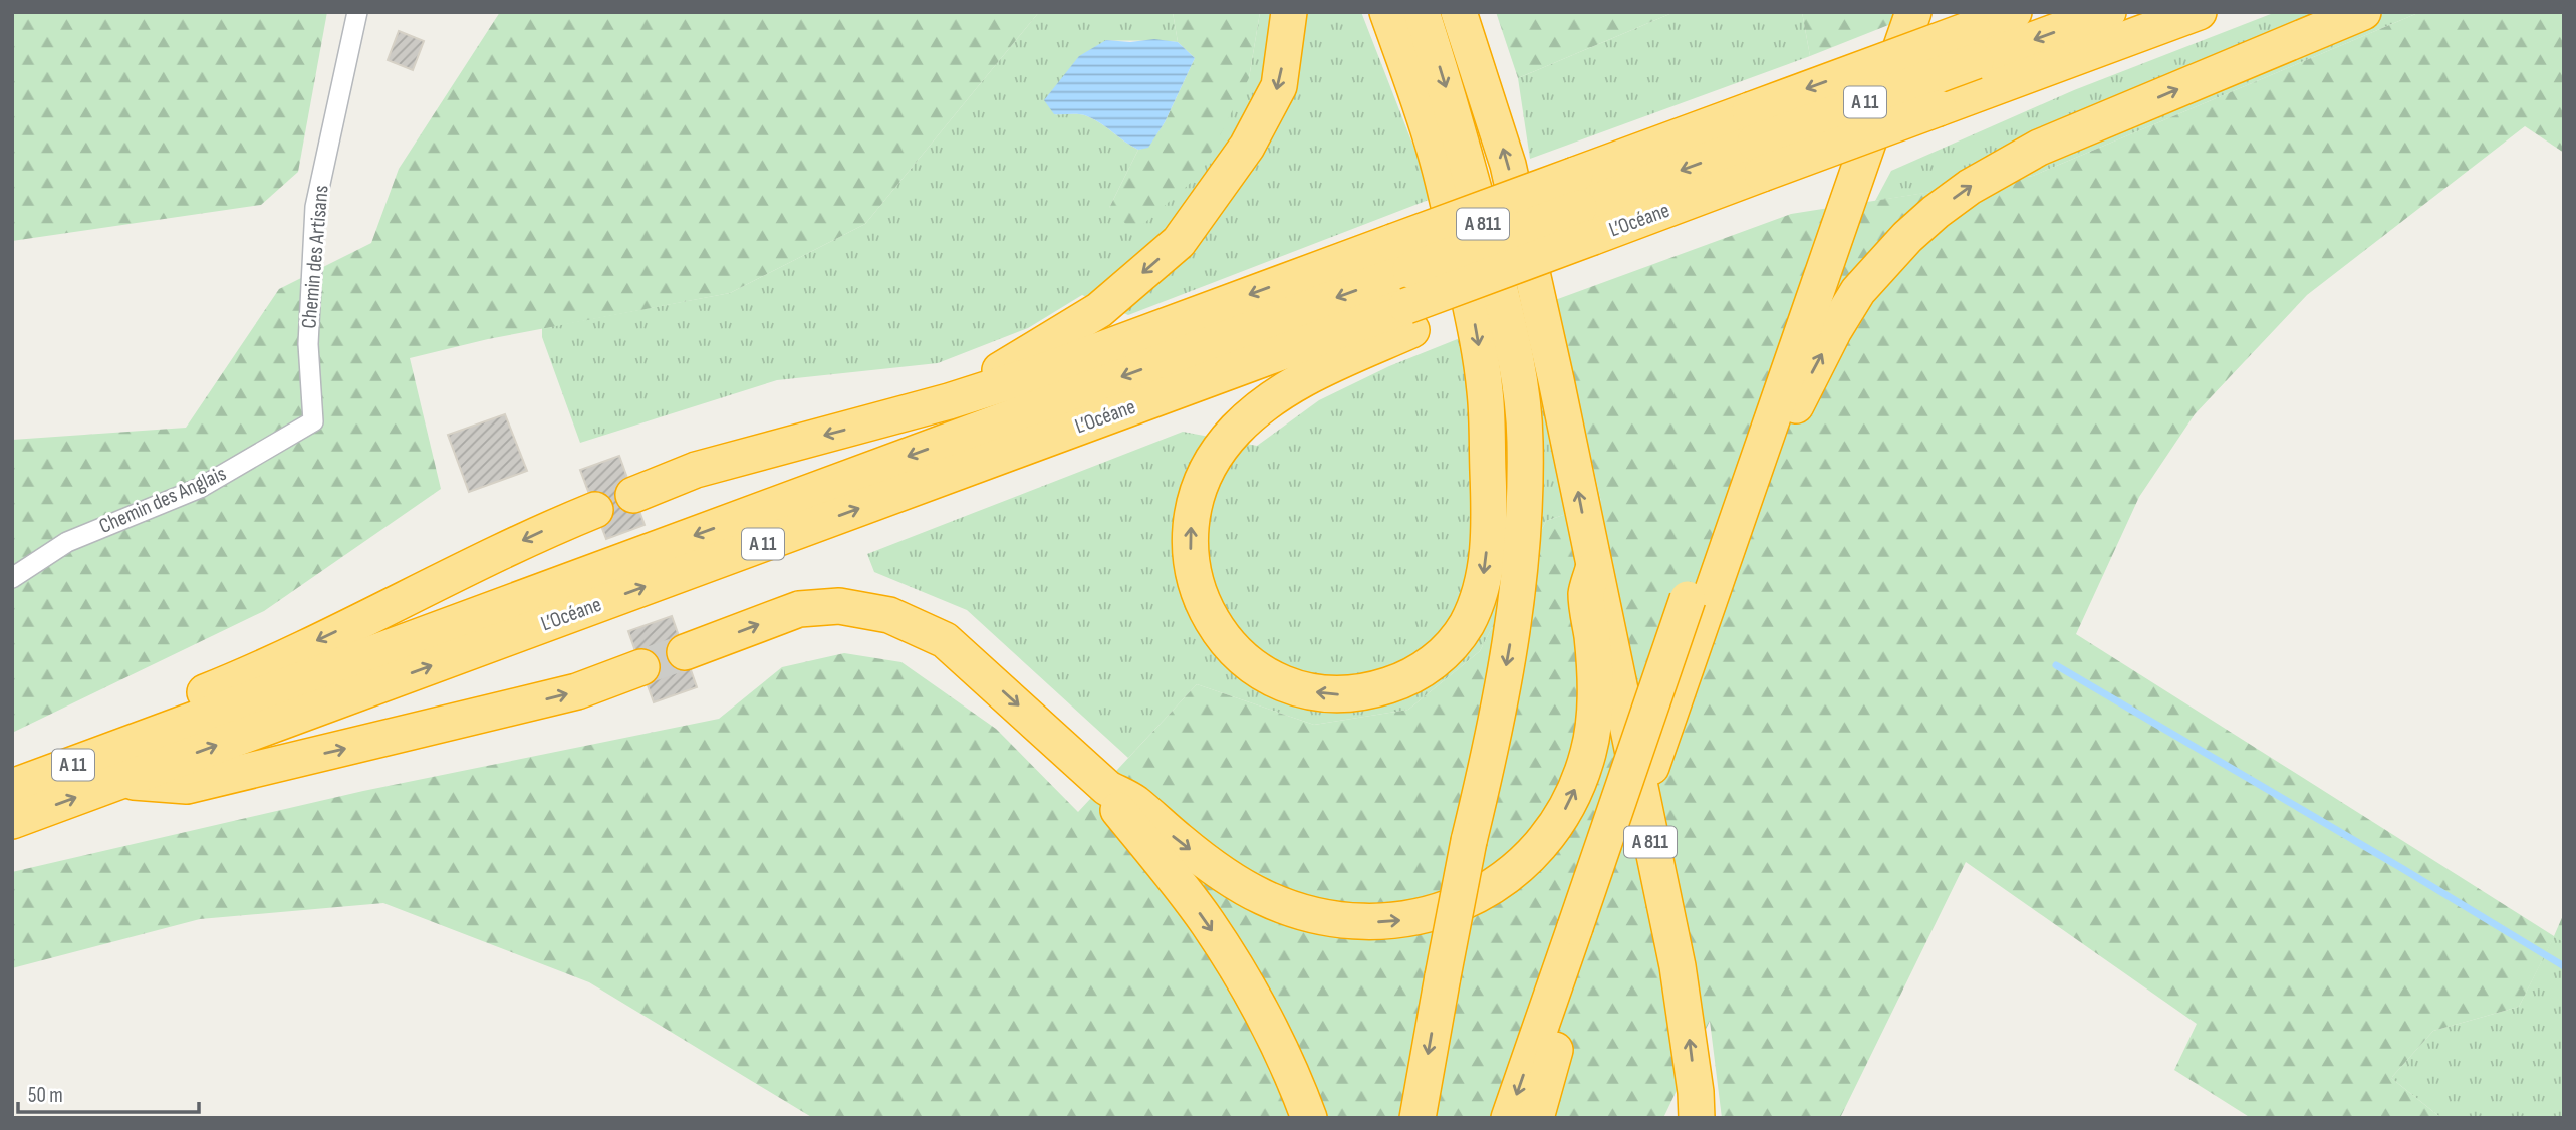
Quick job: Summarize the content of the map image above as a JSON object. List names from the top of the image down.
{
  "streets": {
    "highway": ["A 11", "L’Océane", "A 811"],
    "street": ["Chemin des Artisans", "Chemin des Anglais"]
  },
  "crossings": [
    ["Chemin des Artisans", "Chemin des Anglais"]
  ],
  "scale_bar": "50 m"
}
